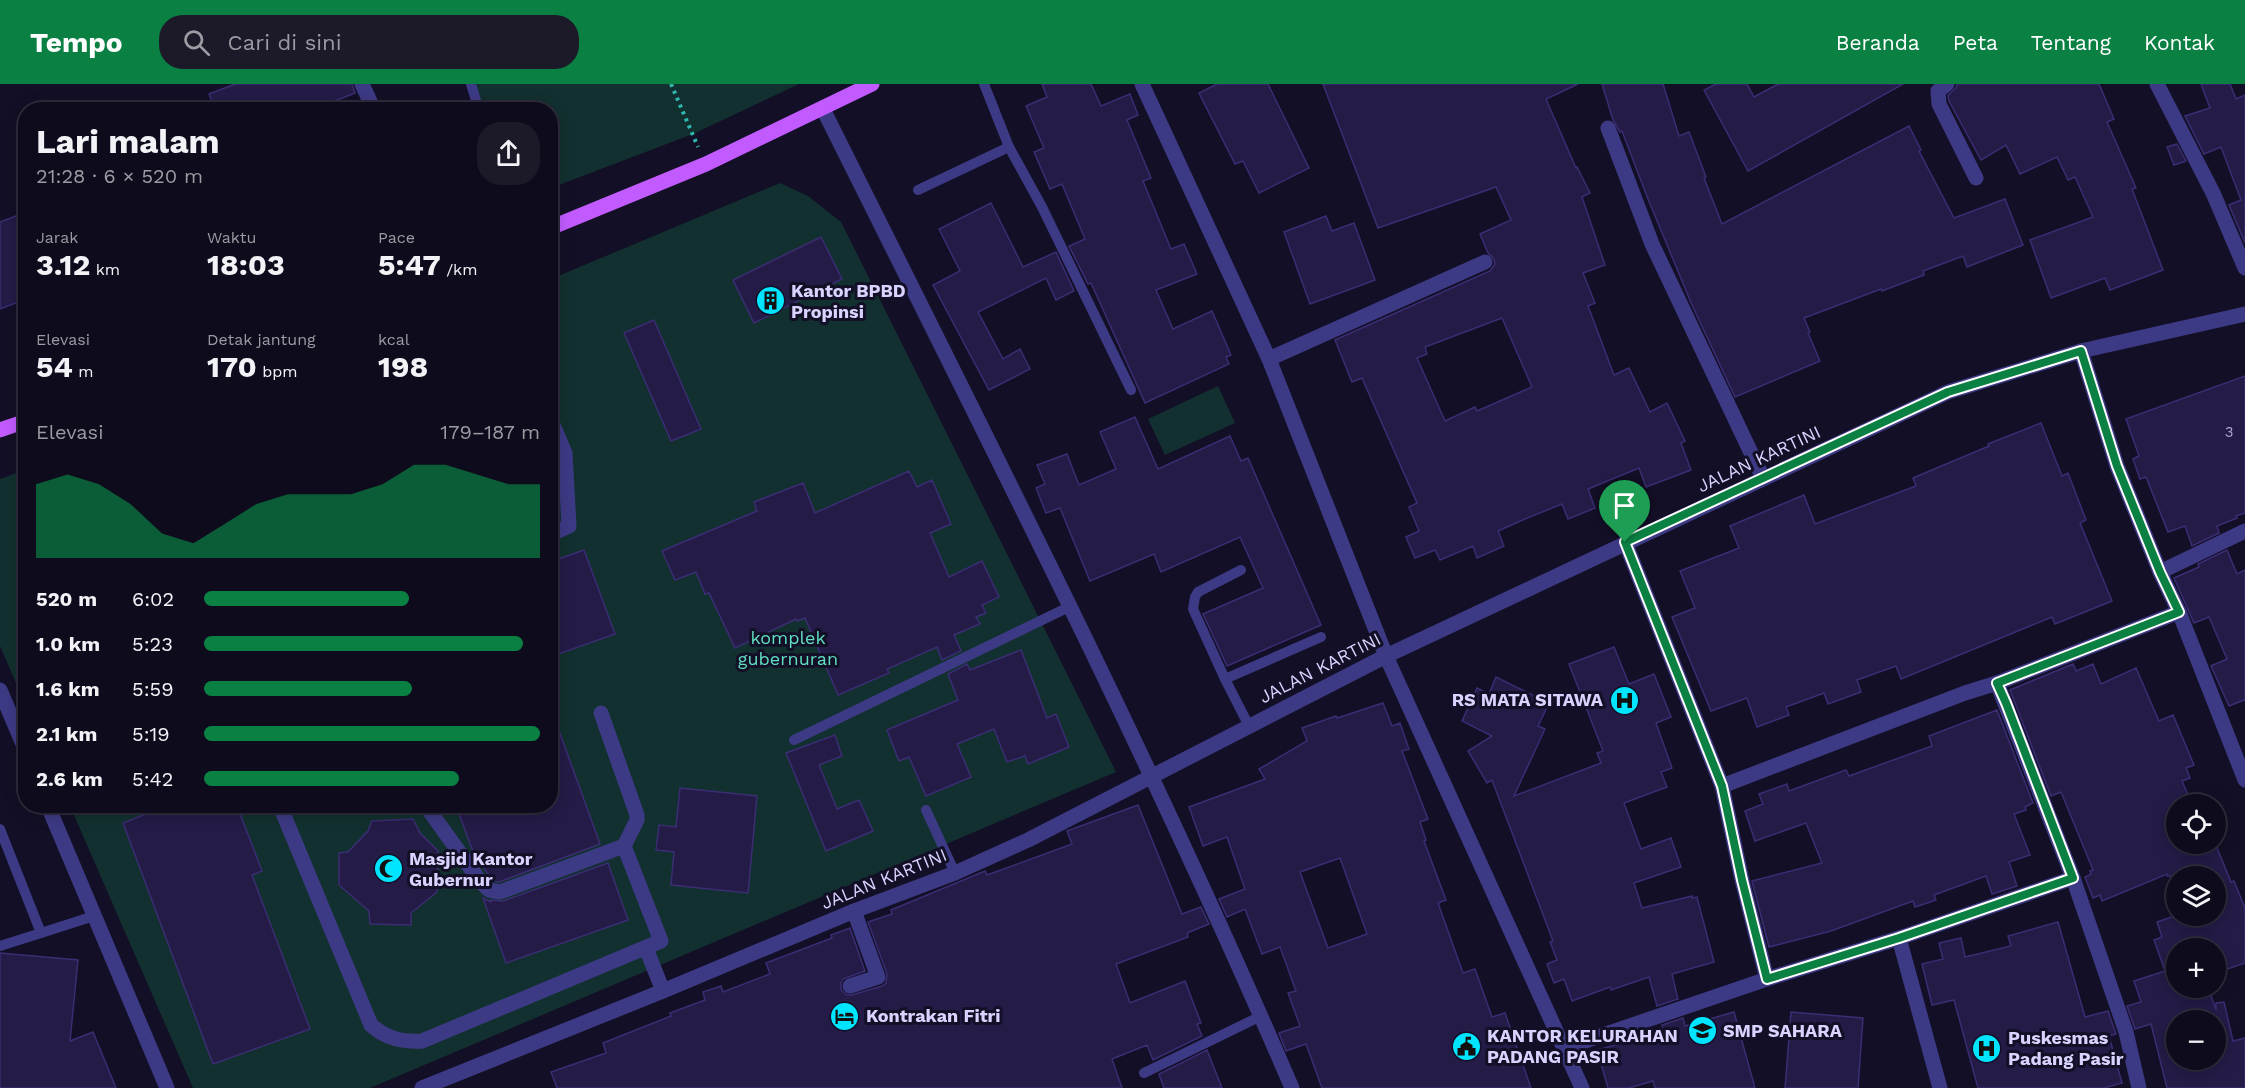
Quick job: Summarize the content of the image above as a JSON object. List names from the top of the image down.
{
  "streets": {
    "street": ["JALAN KARTINI"]
  },
  "parks": ["komplek gubernuran"],
  "places": {
    "building": ["Kantor BPBD Propinsi"],
    "hospital": ["RS MATA SITAWA", "Puskesmas Padang Pasir"],
    "mosque": ["Masjid Kantor Gubernur"],
    "hotel": ["Kontrakan Fitri"],
    "school or university": ["SMP SAHARA"],
    "public building": ["KANTOR KELURAHAN PADANG PASIR"]
  },
  "house_numbers": ["3"],
  "page": {
    "header": "Tempo",
    "search": "Cari di sini",
    "nav": [
      "Beranda",
      "Peta",
      "Tentang",
      "Kontak"
    ],
    "heading": ["Lari malam", "21:28 · 6 × 520 m"],
    "stats": [
      ["Jarak", "3.12 km"],
      ["Waktu", "18:03"],
      ["Pace", "5:47 /km"],
      ["Elevasi", "54 m"],
      ["Detak jantung", "170 bpm"],
      ["kcal", "198"]
    ],
    "chart": ["Elevasi", "179–187 m"],
    "list": [
      {
        "name": "520 m",
        "note": "6:02"
      },
      {
        "name": "1.0 km",
        "note": "5:23"
      },
      {
        "name": "1.6 km",
        "note": "5:59"
      },
      {
        "name": "2.1 km",
        "note": "5:19"
      },
      {
        "name": "2.6 km",
        "note": "5:42"
      }
    ],
    "map_buttons": ["+", "−"]
  }
}
